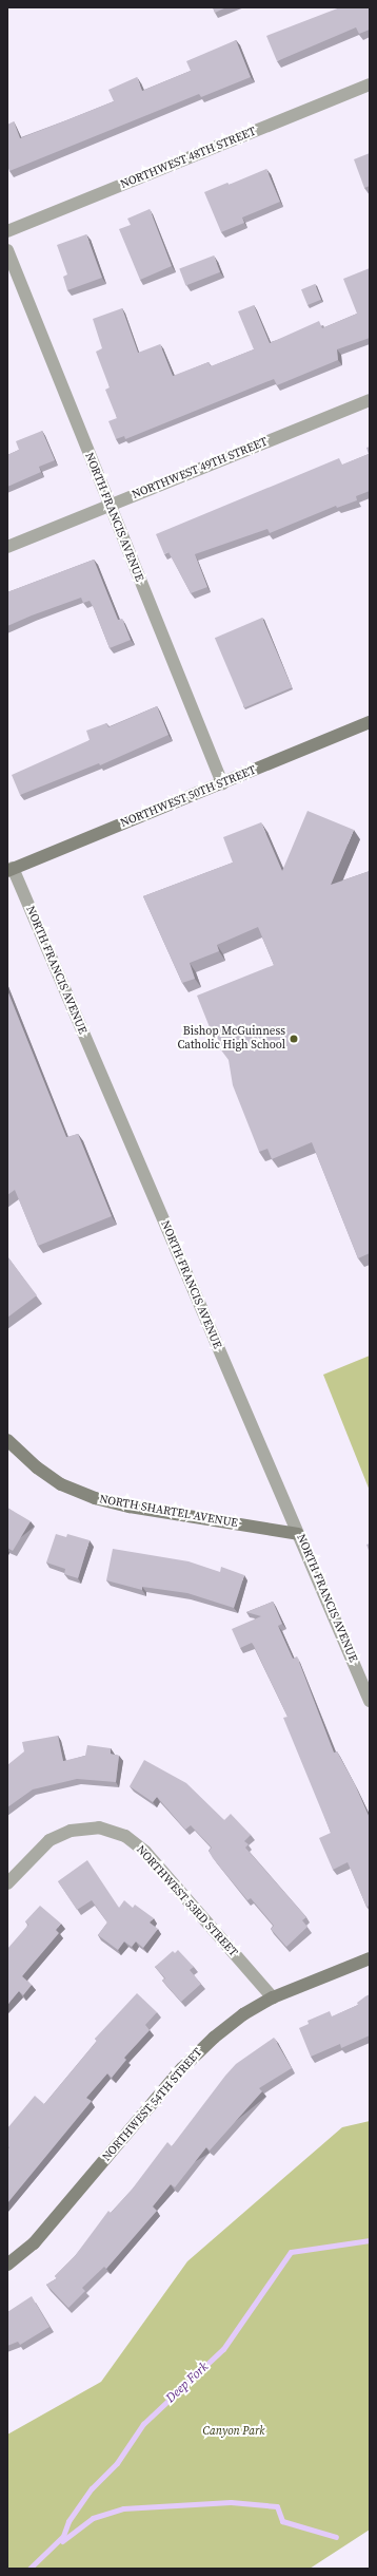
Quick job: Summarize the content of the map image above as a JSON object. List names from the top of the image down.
{
  "streets": {
    "street": [
      "NORTHWEST 48TH STREET",
      "NORTHWEST 49TH STREET",
      "NORTH FRANCIS AVENUE",
      "NORTHWEST 50TH STREET",
      "NORTH SHARTEL AVENUE",
      "NORTHWEST 53RD STREET",
      "NORTHWEST 54TH STREET"
    ]
  },
  "crossings": [
    ["NORTHWEST 49TH STREET", "NORTH FRANCIS AVENUE"],
    ["NORTH FRANCIS AVENUE", "NORTHWEST 50TH STREET"],
    ["NORTH FRANCIS AVENUE", "NORTH SHARTEL AVENUE"],
    ["NORTHWEST 53RD STREET", "NORTHWEST 54TH STREET"]
  ],
  "water": ["Deep Fork"],
  "parks": ["Canyon Park"],
  "places": ["Bishop McGuinness Catholic High School"]
}
